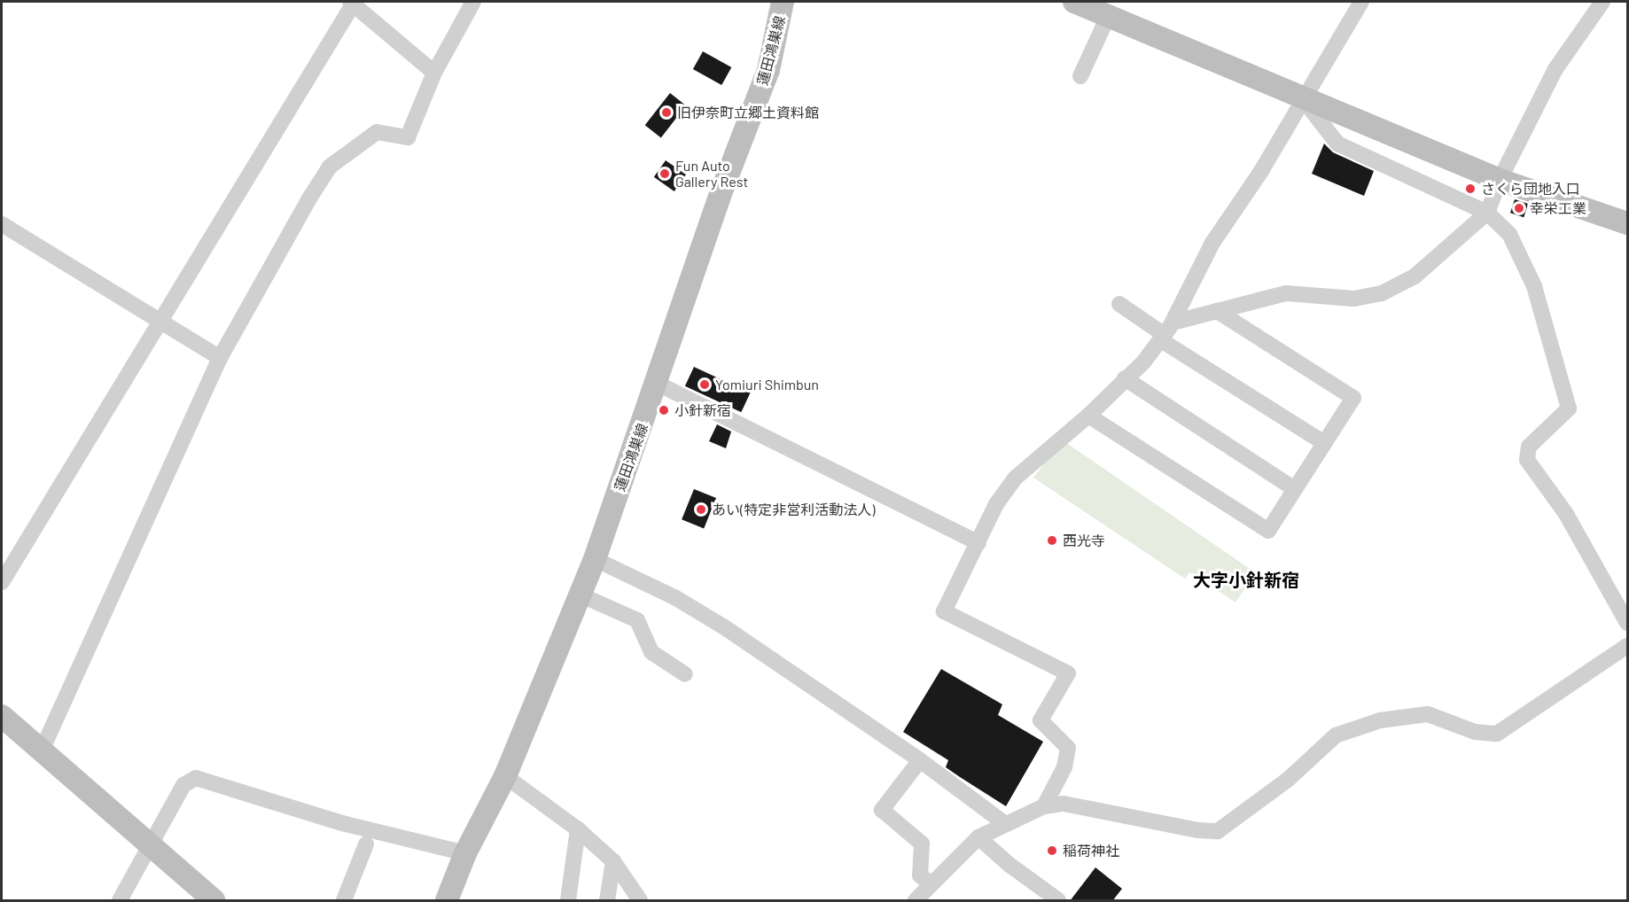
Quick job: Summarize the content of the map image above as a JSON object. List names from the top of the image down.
{
  "streets": {
    "main road": ["蓮田鴻巣線"]
  },
  "districts": ["大字小針新宿"],
  "places": [
    "旧伊奈町立郷土資料館",
    "Fun Auto Gallery Rest",
    "さくら団地入口",
    "幸栄工業",
    "Yomiuri Shimbun",
    "小針新宿",
    "あい(特定非営利活動法人)",
    "西光寺",
    "稲荷神社"
  ]
}
